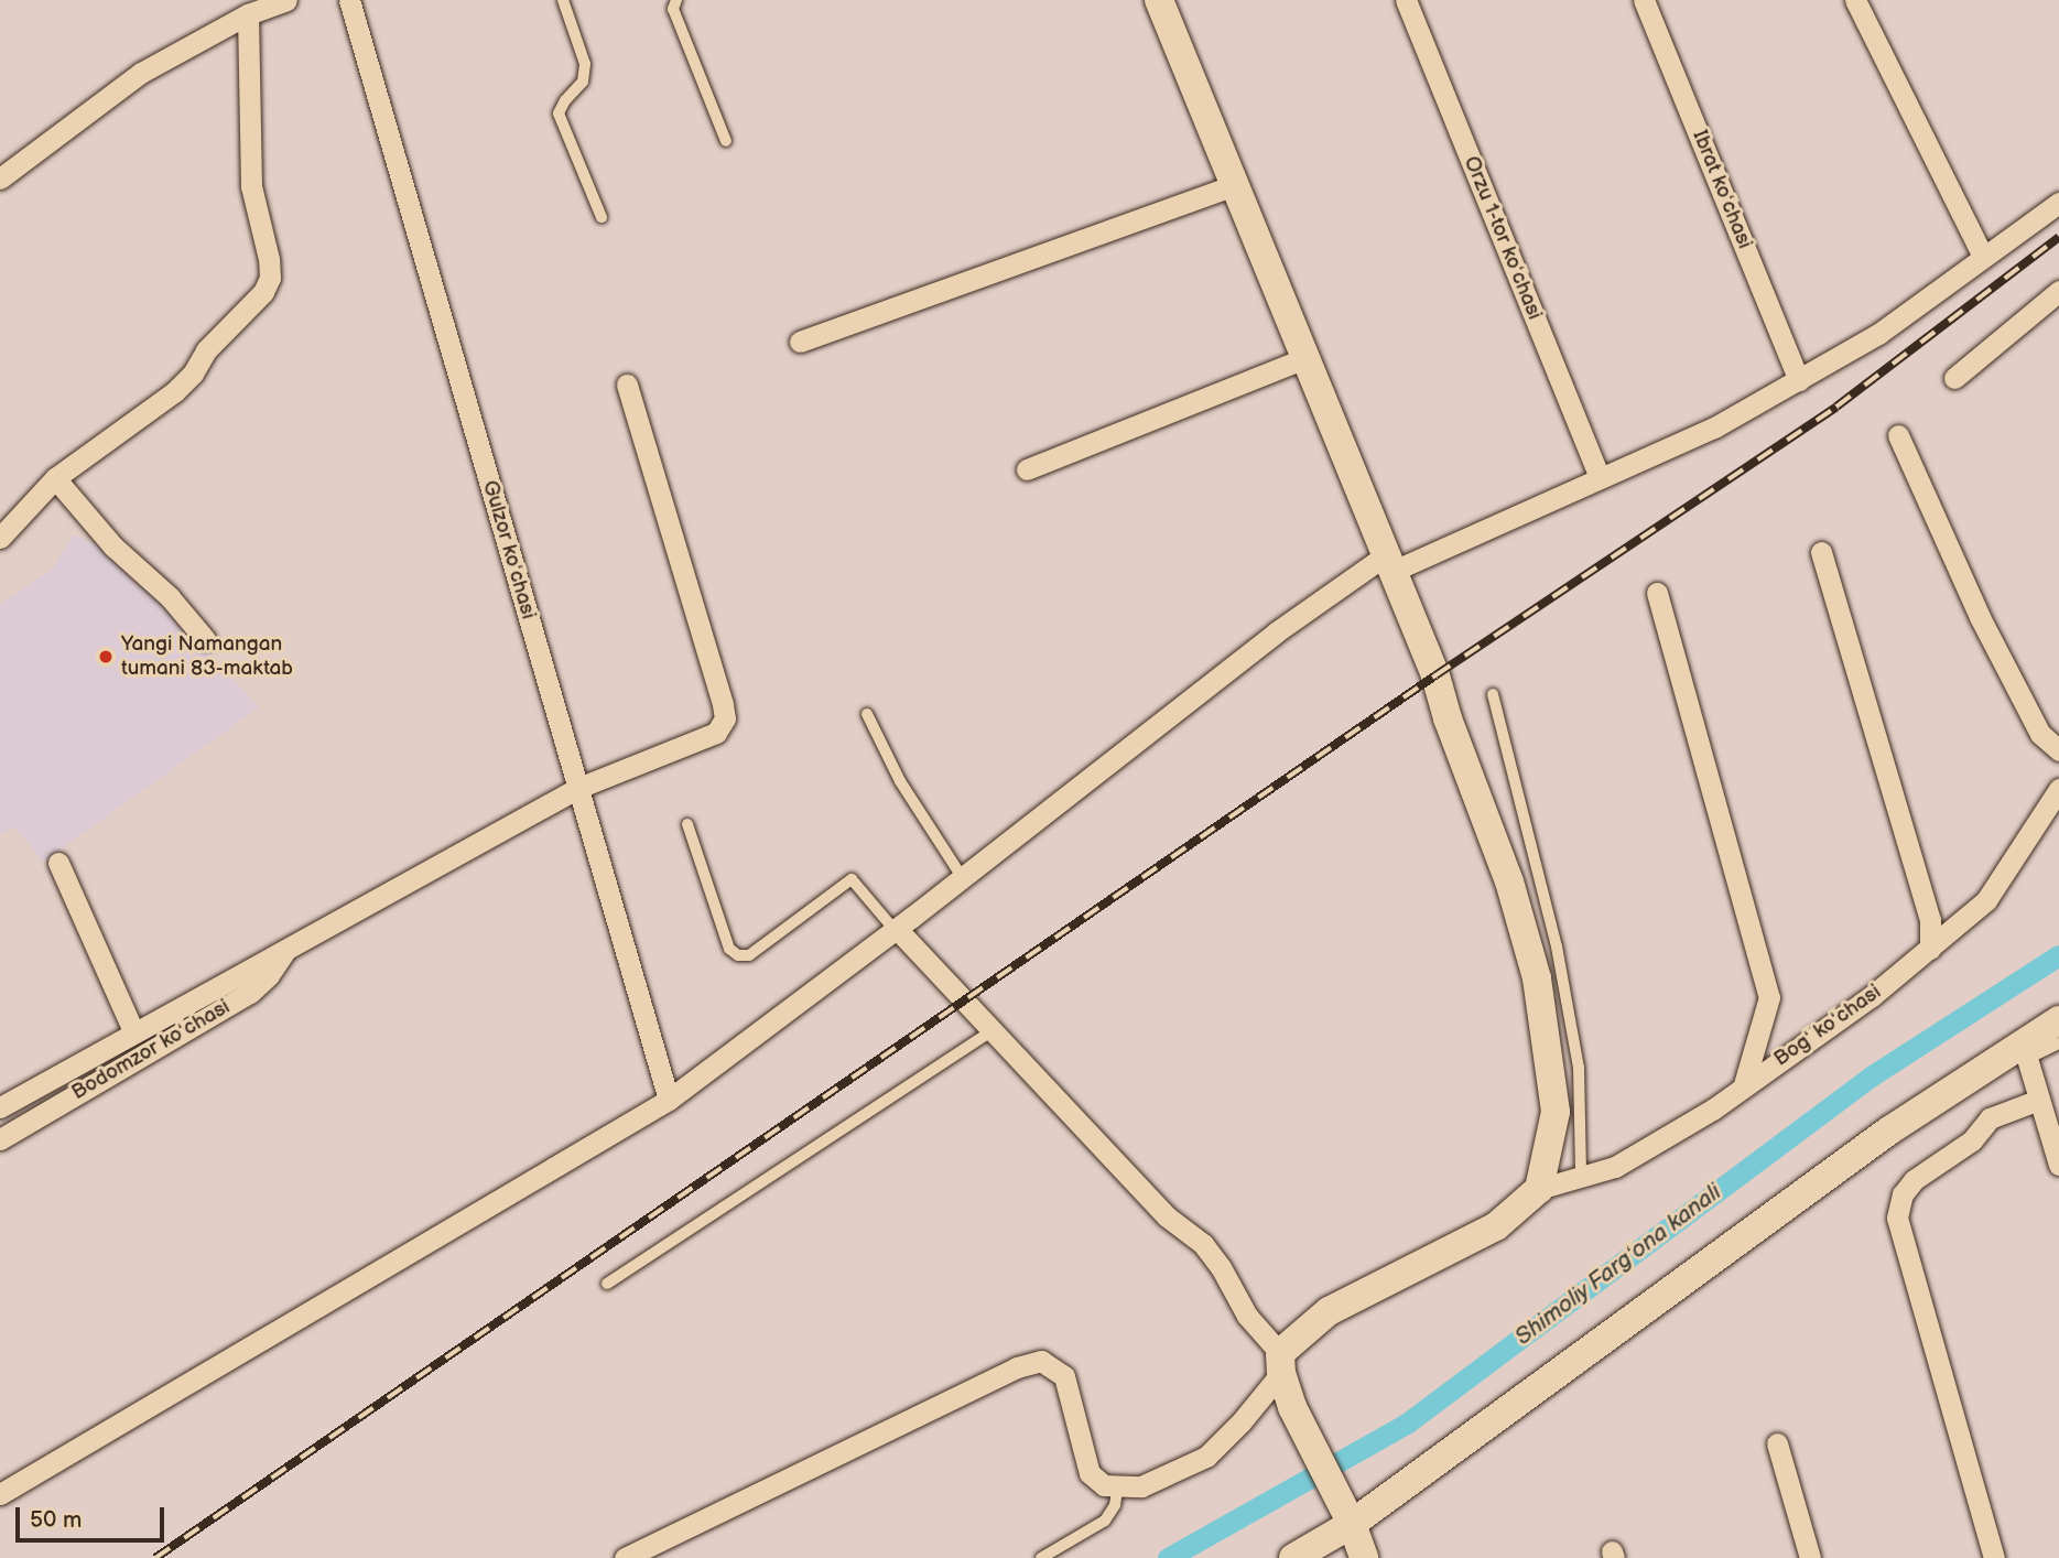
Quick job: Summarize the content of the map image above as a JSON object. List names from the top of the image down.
{
  "streets": {
    "street": [
      "Ibrat koʻchasi",
      "Orzu 1-tor koʻchasi",
      "Gulzor koʻchasi",
      "Bogʻ koʻchasi",
      "Bodomzor koʻchasi"
    ]
  },
  "crossings": [
    ["Gulzor koʻchasi", "Bodomzor koʻchasi"]
  ],
  "water": ["Shimoliy Fargʻona kanali"],
  "places": ["Yangi Namangan tumani 83-maktab"],
  "scale_bar": "50 m"
}
